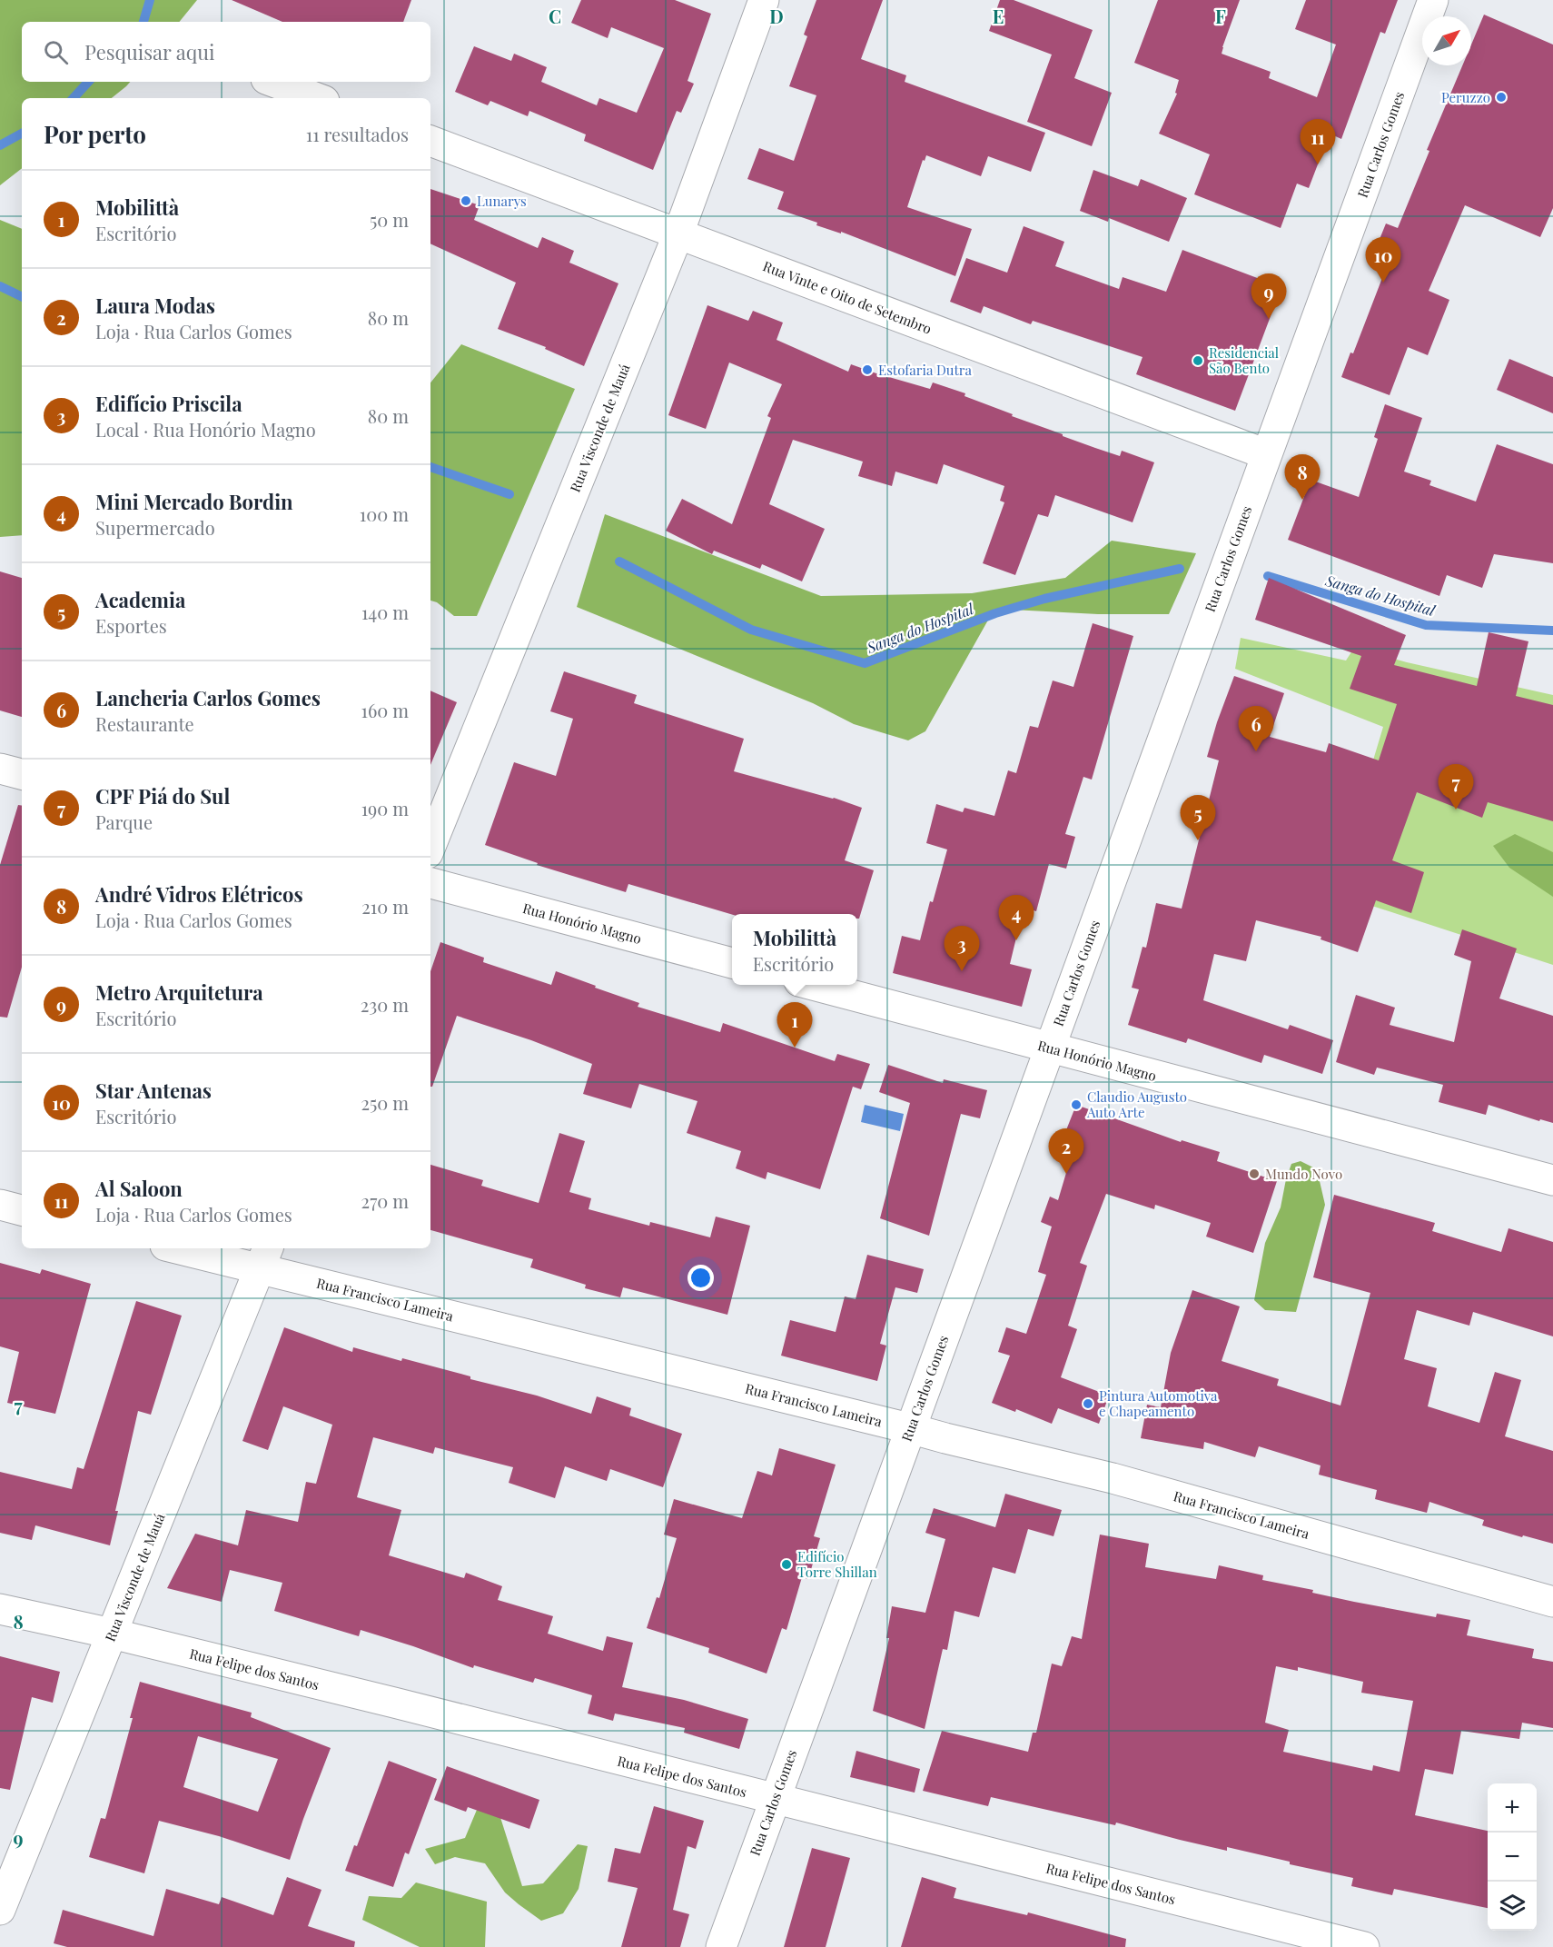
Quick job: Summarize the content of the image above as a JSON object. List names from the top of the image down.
{
  "streets": {
    "street": [
      "Rua Carlos Gomes",
      "Rua Vinte e Oito de Setembro",
      "Rua Visconde de Mauá",
      "Rua Honório Magno",
      "Rua Francisco Lameira",
      "Rua Felipe dos Santos"
    ]
  },
  "crossings": [
    ["Rua Carlos Gomes", "Rua Vinte e Oito de Setembro"],
    ["Rua Carlos Gomes", "Rua Honório Magno"],
    ["Rua Carlos Gomes", "Rua Francisco Lameira"],
    ["Rua Carlos Gomes", "Rua Felipe dos Santos"],
    ["Rua Vinte e Oito de Setembro", "Rua Visconde de Mauá"],
    ["Rua Visconde de Mauá", "Rua Francisco Lameira"],
    ["Rua Visconde de Mauá", "Rua Felipe dos Santos"]
  ],
  "water": ["Sanga do Hospital"],
  "places": [
    "Peruzzo",
    "Lunarys",
    "Residencial São Bento",
    "Estofaria Dutra",
    "Claudio Augusto Auto Arte",
    "Mundo Novo",
    "Pintura Automotiva e Chapeamento",
    "Edifício Torre Shillan"
  ],
  "north": "top right",
  "page": {
    "search": "Pesquisar aqui",
    "heading": ["Por perto", "11 resultados"],
    "pins": [
      "11",
      "10",
      "9",
      "8",
      "6",
      "7",
      "5",
      "4",
      "3",
      "1",
      "2"
    ],
    "list": [
      {
        "mark": "1",
        "name": "Mobilittà",
        "note": "Escritório",
        "value": "50 m"
      },
      {
        "mark": "2",
        "name": "Laura Modas",
        "note": "Loja · Rua Carlos Gomes",
        "value": "80 m"
      },
      {
        "mark": "3",
        "name": "Edifício Priscila",
        "note": "Local · Rua Honório Magno",
        "value": "80 m"
      },
      {
        "mark": "4",
        "name": "Mini Mercado Bordin",
        "note": "Supermercado",
        "value": "100 m"
      },
      {
        "mark": "5",
        "name": "Academia",
        "note": "Esportes",
        "value": "140 m"
      },
      {
        "mark": "6",
        "name": "Lancheria Carlos Gomes",
        "note": "Restaurante",
        "value": "160 m"
      },
      {
        "mark": "7",
        "name": "CPF Piá do Sul",
        "note": "Parque",
        "value": "190 m"
      },
      {
        "mark": "8",
        "name": "André Vidros Elétricos",
        "note": "Loja · Rua Carlos Gomes",
        "value": "210 m"
      },
      {
        "mark": "9",
        "name": "Metro Arquitetura",
        "note": "Escritório",
        "value": "230 m"
      },
      {
        "mark": "10",
        "name": "Star Antenas",
        "note": "Escritório",
        "value": "250 m"
      },
      {
        "mark": "11",
        "name": "Al Saloon",
        "note": "Loja · Rua Carlos Gomes",
        "value": "270 m"
      }
    ],
    "popup": ["Mobilittà", "Escritório"],
    "map_buttons": ["+", "−"]
  },
  "grid": {
    "columns": [
      "C",
      "D",
      "E",
      "F"
    ],
    "rows": ["7", "8", "9"]
  }
}
